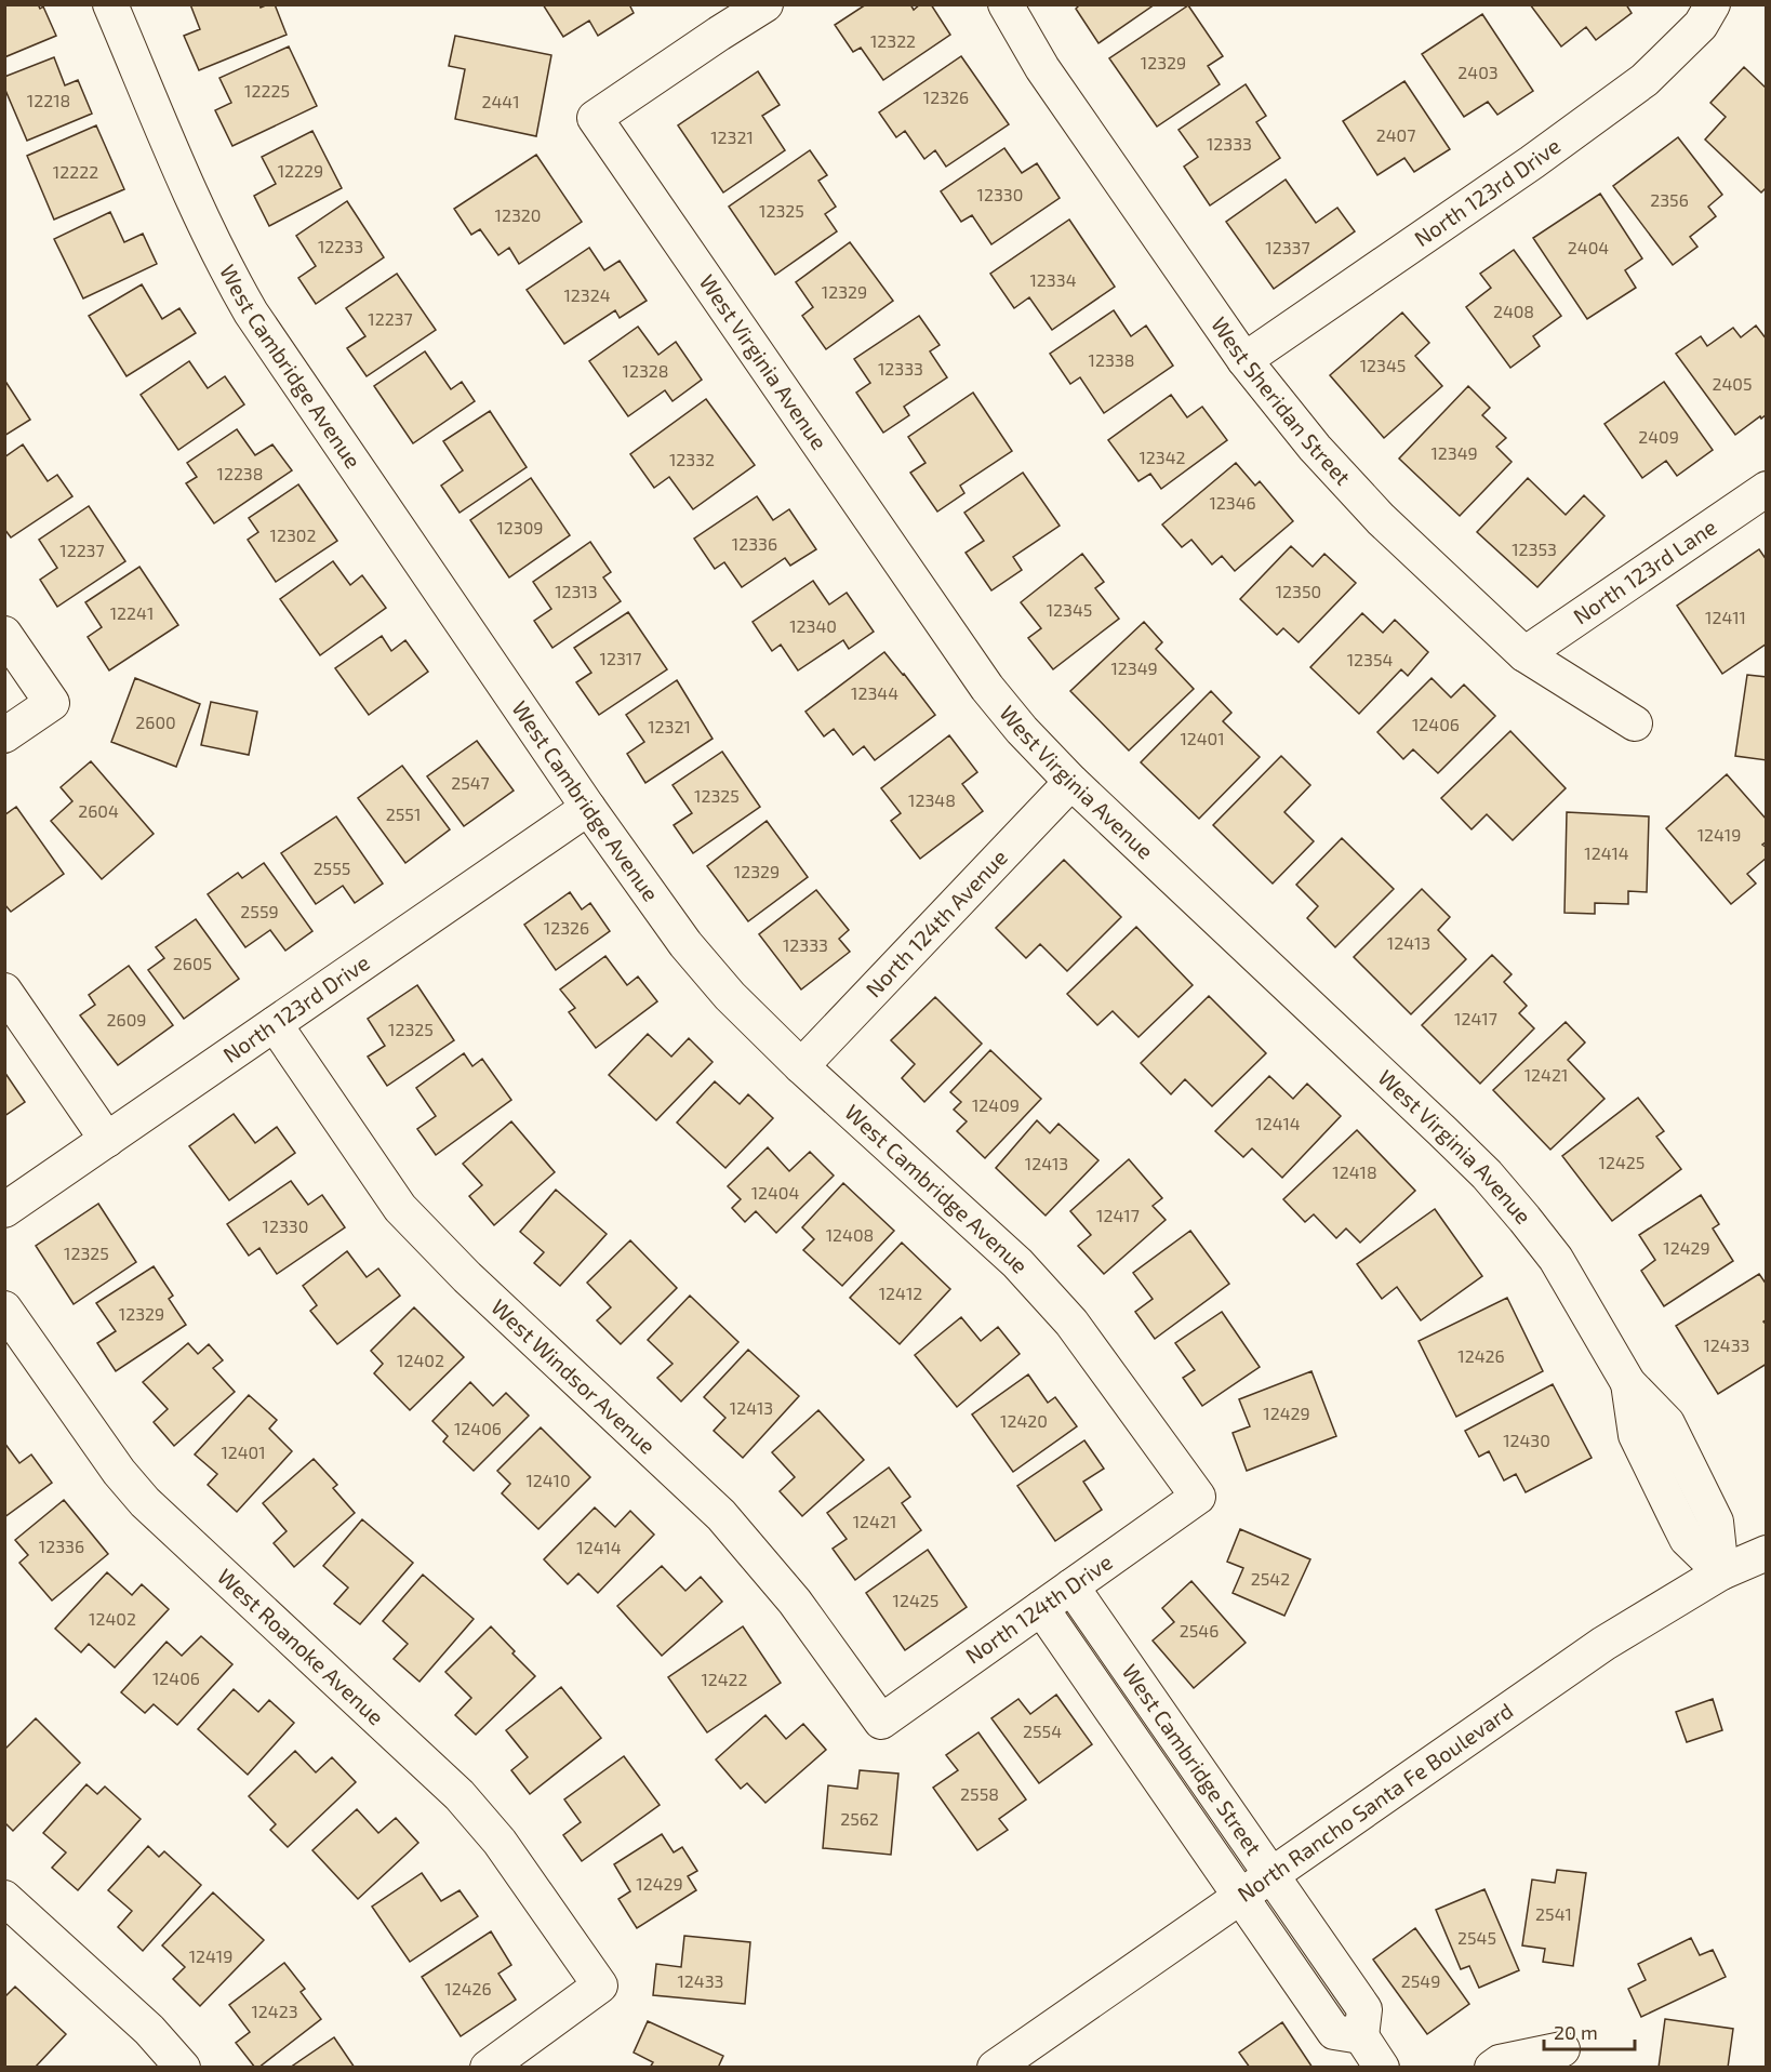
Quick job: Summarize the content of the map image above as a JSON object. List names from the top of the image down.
{
  "streets": {
    "street": [
      "North 123rd Drive",
      "West Virginia Avenue",
      "West Cambridge Avenue",
      "West Sheridan Street",
      "North 123rd Lane",
      "North 124th Avenue",
      "West Windsor Avenue",
      "North 124th Drive",
      "West Roanoke Avenue",
      "West Cambridge Street",
      "North Rancho Santa Fe Boulevard"
    ]
  },
  "crossings": [
    ["North 123rd Drive", "West Cambridge Avenue"],
    ["North 123rd Drive", "West Sheridan Street"],
    ["North 123rd Drive", "West Windsor Avenue"],
    ["West Virginia Avenue", "North 124th Avenue"],
    ["West Virginia Avenue", "North Rancho Santa Fe Boulevard"],
    ["West Cambridge Avenue", "North 124th Avenue"],
    ["West Cambridge Avenue", "North 124th Drive"],
    ["West Sheridan Street", "North 123rd Lane"],
    ["West Windsor Avenue", "North 124th Drive"],
    ["North 124th Drive", "West Cambridge Street"],
    ["West Cambridge Street", "North Rancho Santa Fe Boulevard"]
  ],
  "house_numbers": [
    "12322",
    "12329",
    "2403",
    "12225",
    "12326",
    "12218",
    "2441",
    "2407",
    "12321",
    "12333",
    "12229",
    "12222",
    "12330",
    "2356",
    "12325",
    "12320",
    "12233",
    "12337",
    "2404",
    "12334",
    "12329",
    "12324",
    "2408",
    "12237",
    "12338",
    "12345",
    "12333",
    "12328",
    "2405",
    "2409",
    "12349",
    "12342",
    "12332",
    "12238",
    "12346",
    "12309",
    "12302",
    "12336",
    "12353",
    "12237",
    "12313",
    "12350",
    "12345",
    "12241",
    "12411",
    "12340",
    "12317",
    "12354",
    "12349",
    "12344",
    "2600",
    "12406",
    "12321",
    "12401",
    "2547",
    "12325",
    "12348",
    "2604",
    "2551",
    "12419",
    "12414",
    "2555",
    "12329",
    "2559",
    "12326",
    "12413",
    "12333",
    "2605",
    "12417",
    "2609",
    "12325",
    "12421",
    "12409",
    "12414",
    "12425",
    "12413",
    "12418",
    "12404",
    "12417",
    "12330",
    "12408",
    "12429",
    "12325",
    "12412",
    "12329",
    "12433",
    "12426",
    "12402",
    "12413",
    "12429",
    "12420",
    "12406",
    "12430",
    "12401",
    "12410",
    "12421",
    "12336",
    "12414",
    "2542",
    "12425",
    "12402",
    "2546",
    "12406",
    "12422",
    "2554",
    "2558",
    "2562",
    "12429",
    "2541",
    "2545",
    "12419",
    "12433",
    "2549",
    "12426",
    "12423"
  ],
  "scale_bar": "20 m"
}
